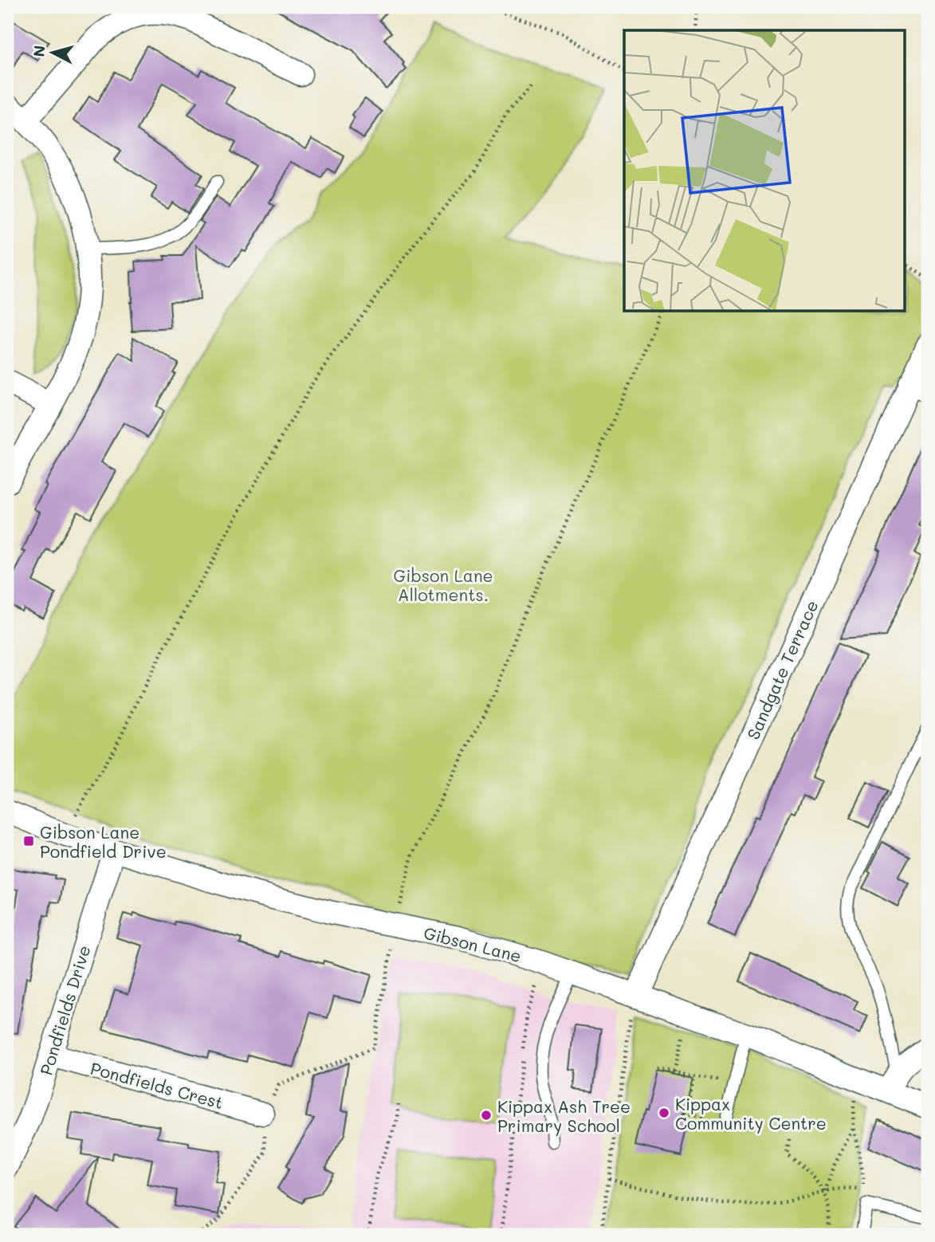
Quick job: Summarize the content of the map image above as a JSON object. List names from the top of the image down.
{
  "streets": {
    "street": [
      "Sandgate Terrace",
      "Gibson Lane",
      "Pondfields Drive",
      "Pondfields Crest"
    ]
  },
  "crossings": [
    ["Sandgate Terrace", "Gibson Lane"],
    ["Gibson Lane", "Pondfields Drive"],
    ["Pondfields Drive", "Pondfields Crest"]
  ],
  "parks": ["Gibson Lane Allotments."],
  "places": {
    "transit": ["Gibson Lane Pondfield Drive"],
    "other": ["Kippax Community Centre", "Kippax Ash Tree Primary School"]
  },
  "north": "left"
}
